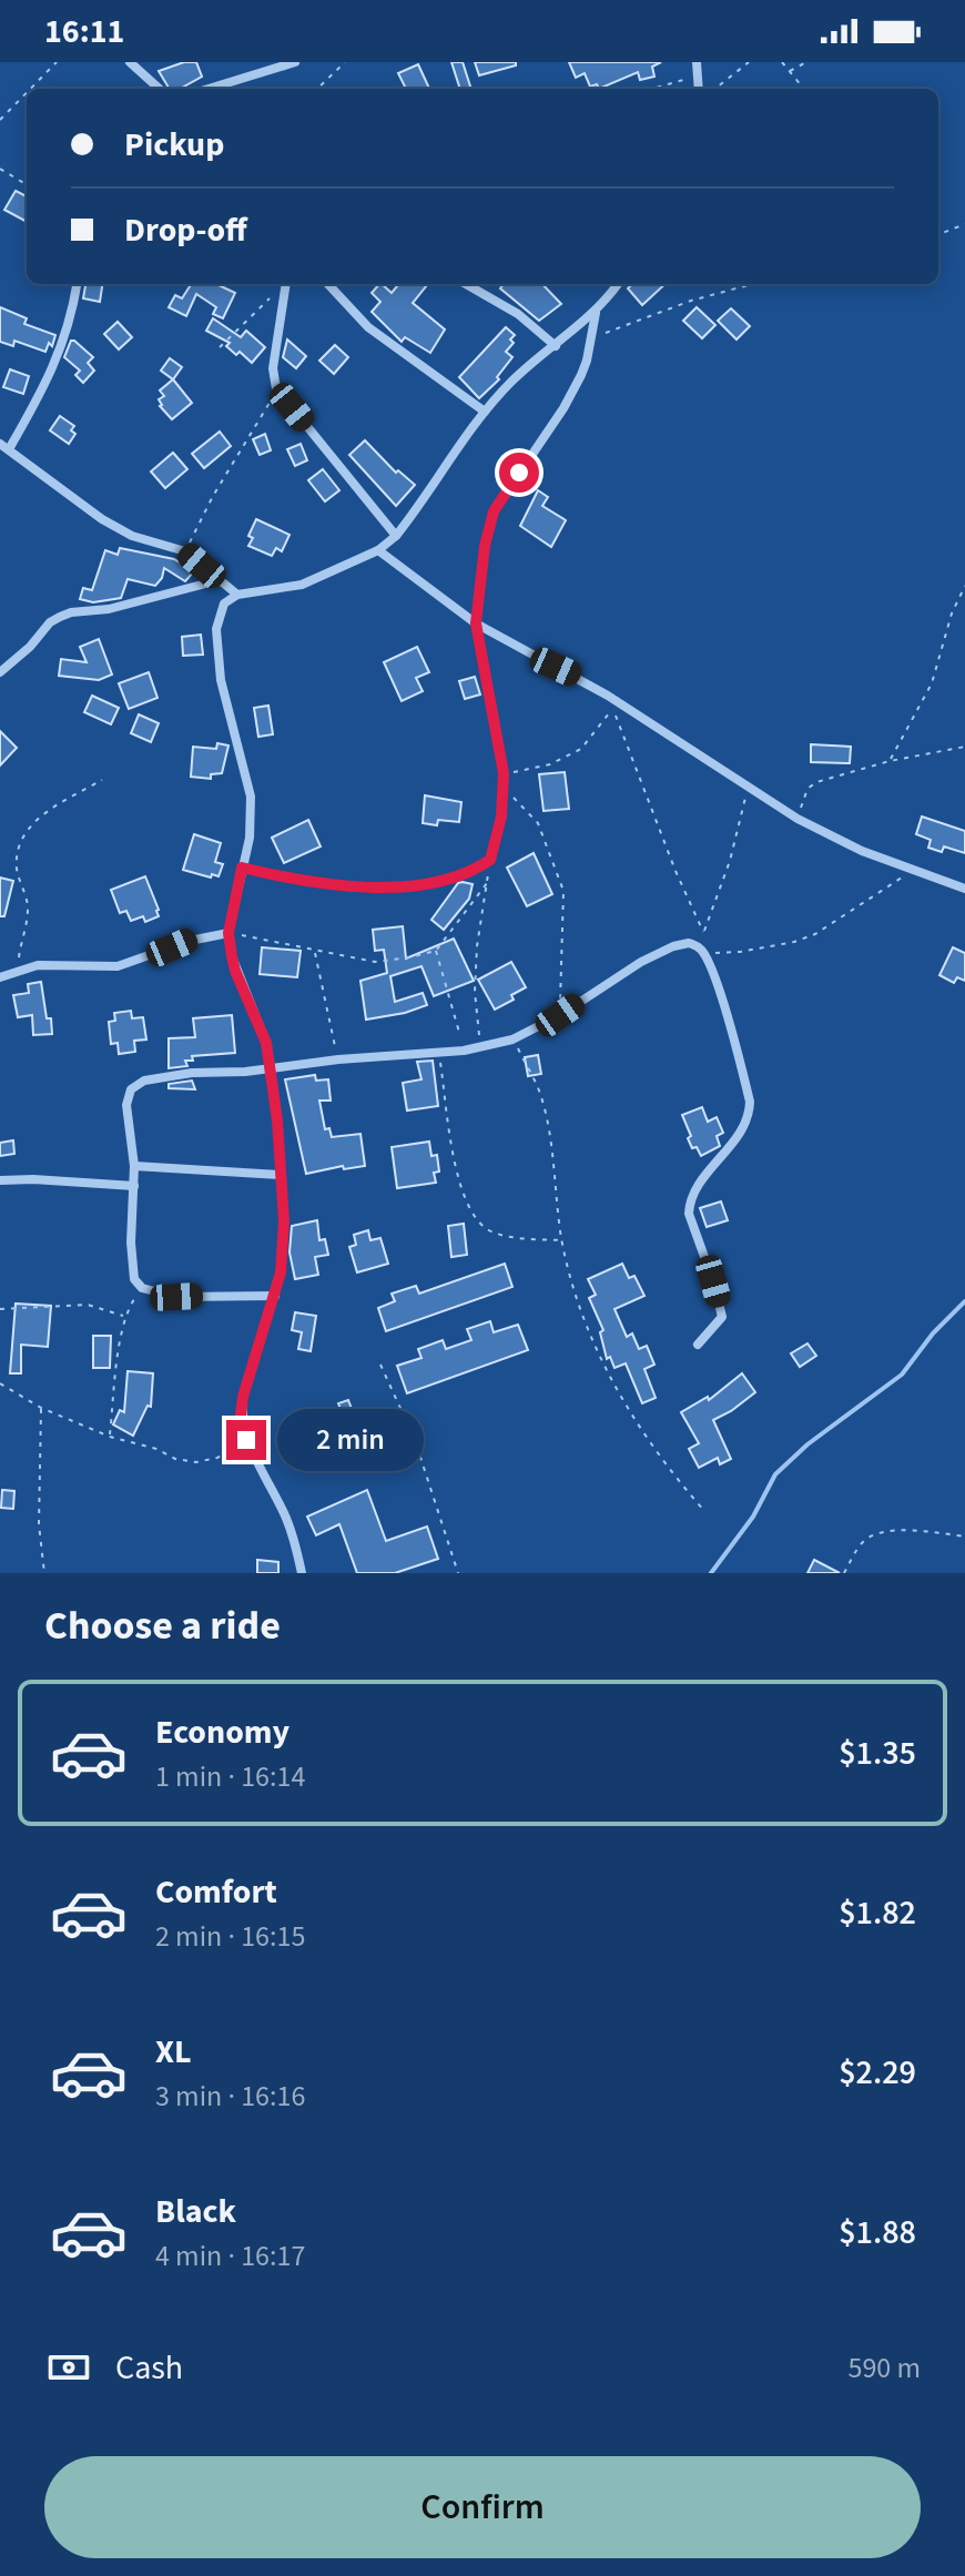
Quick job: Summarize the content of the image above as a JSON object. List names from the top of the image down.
{
  "page": {
    "status": "16:11",
    "banner": ["Pickup", "Drop-off"],
    "bubble": "2 min",
    "heading": "Choose a ride",
    "list": [
      {
        "name": "Economy",
        "note": "1 min · 16:14",
        "value": "$1.35"
      },
      {
        "name": "Comfort",
        "note": "2 min · 16:15",
        "value": "$1.82"
      },
      {
        "name": "XL",
        "note": "3 min · 16:16",
        "value": "$2.29"
      },
      {
        "name": "Black",
        "note": "4 min · 16:17",
        "value": "$1.88"
      }
    ],
    "pay": ["Cash", "590 m"],
    "buttons": "Confirm"
  }
}
